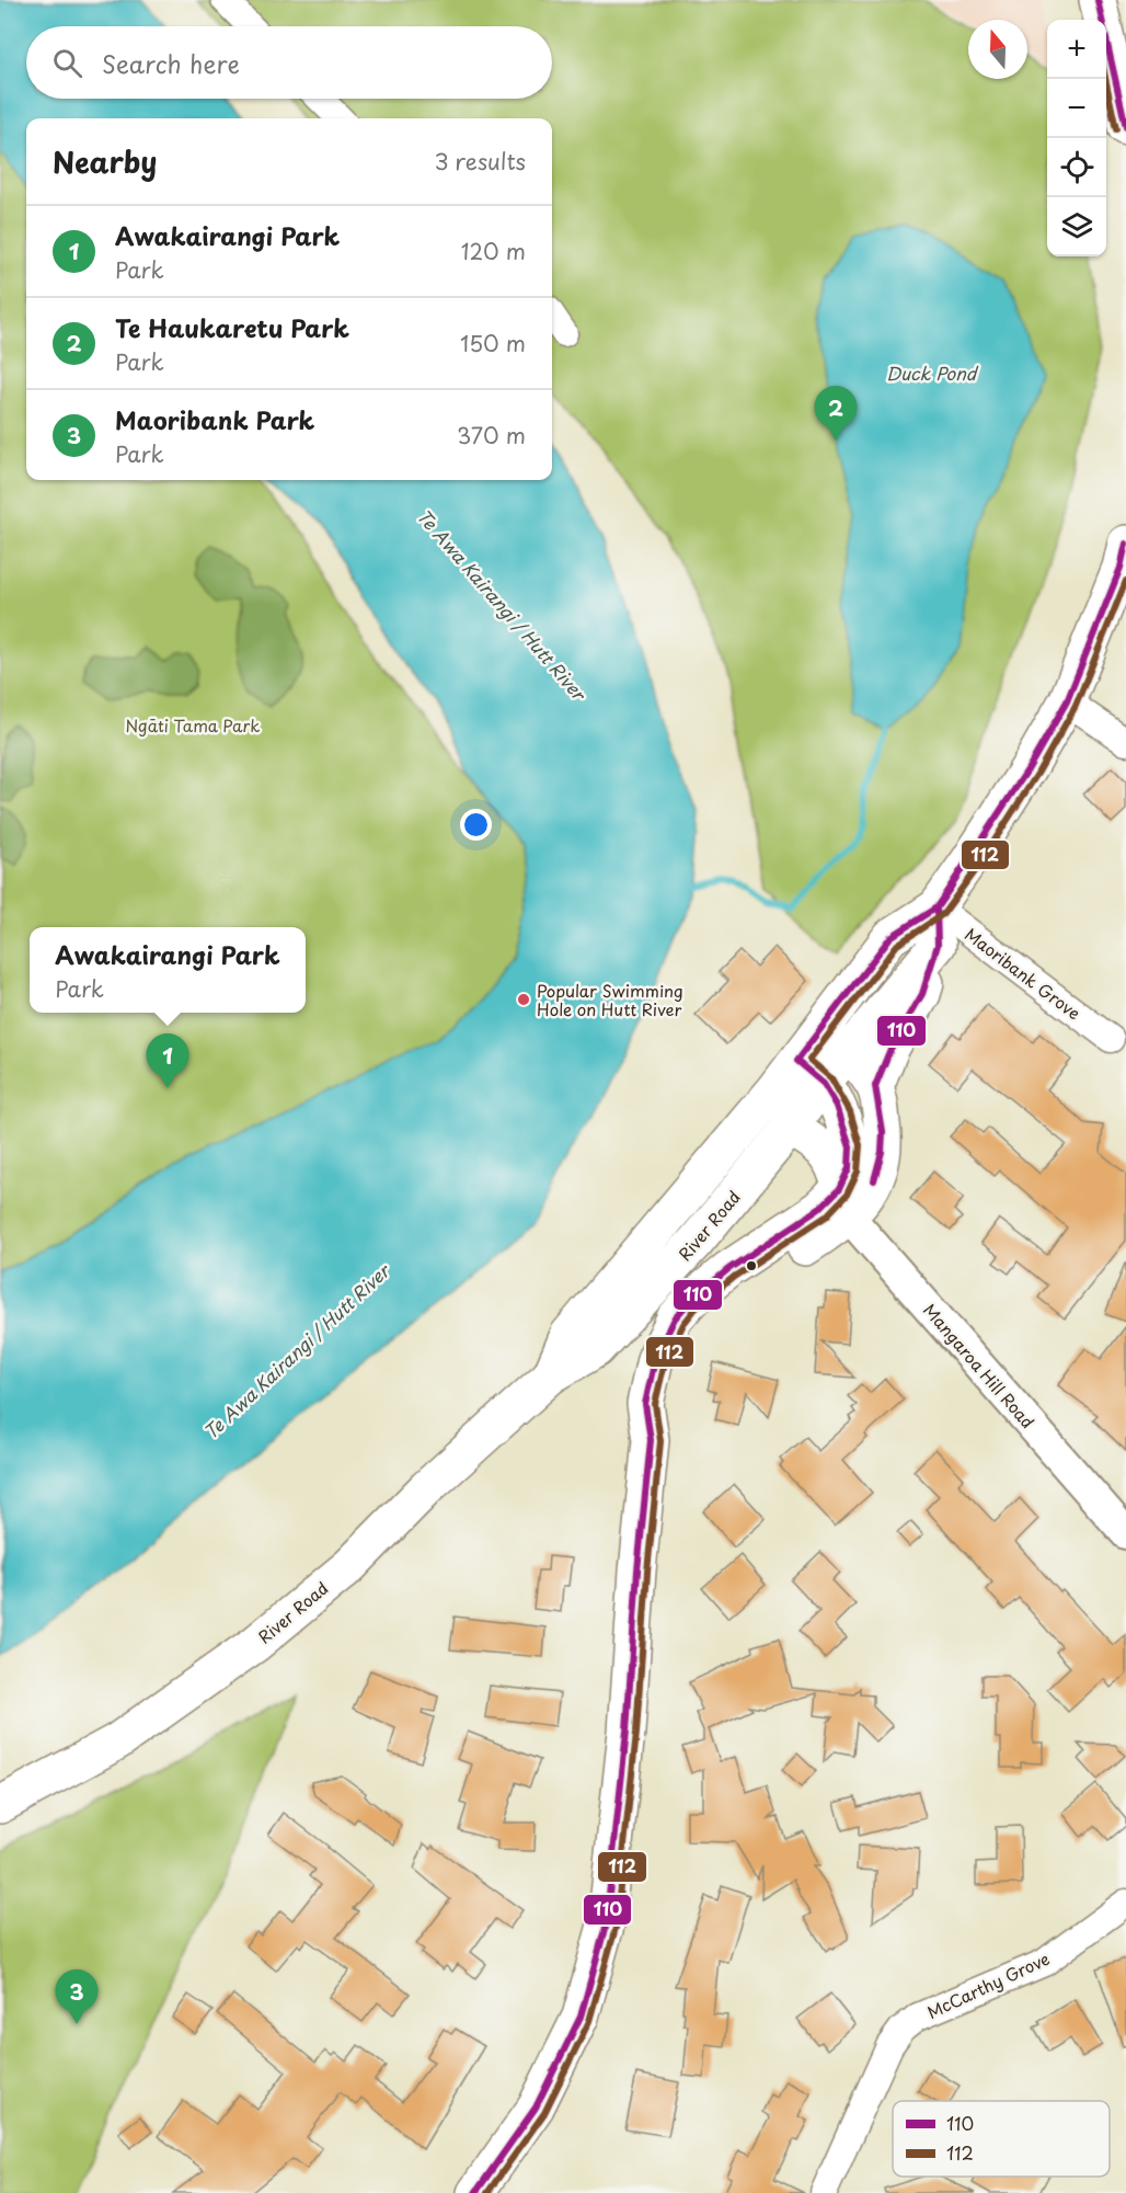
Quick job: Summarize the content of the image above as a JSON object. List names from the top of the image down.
{
  "streets": {
    "main road": ["River Road"],
    "street": ["Maoribank Grove", "Mangaroa Hill Road", "McCarthy Grove"]
  },
  "water": ["Duck Pond", "Te Awa Kairangi / Hutt River"],
  "parks": ["Ngāti Tama Park"],
  "places": ["Popular Swimming Hole on Hutt River"],
  "lines": ["transit line 110", "transit line 112"],
  "legend": ["110", "112"],
  "north": "top",
  "page": {
    "map_buttons": ["+", "−"],
    "search": "Search here",
    "heading": ["Nearby", "3 results"],
    "list": [
      {
        "mark": "1",
        "name": "Awakairangi Park",
        "note": "Park",
        "value": "120 m"
      },
      {
        "mark": "2",
        "name": "Te Haukaretu Park",
        "note": "Park",
        "value": "150 m"
      },
      {
        "mark": "3",
        "name": "Maoribank Park",
        "note": "Park",
        "value": "370 m"
      }
    ],
    "pins": ["2", "1", "3"],
    "popup": ["Awakairangi Park", "Park"]
  }
}
